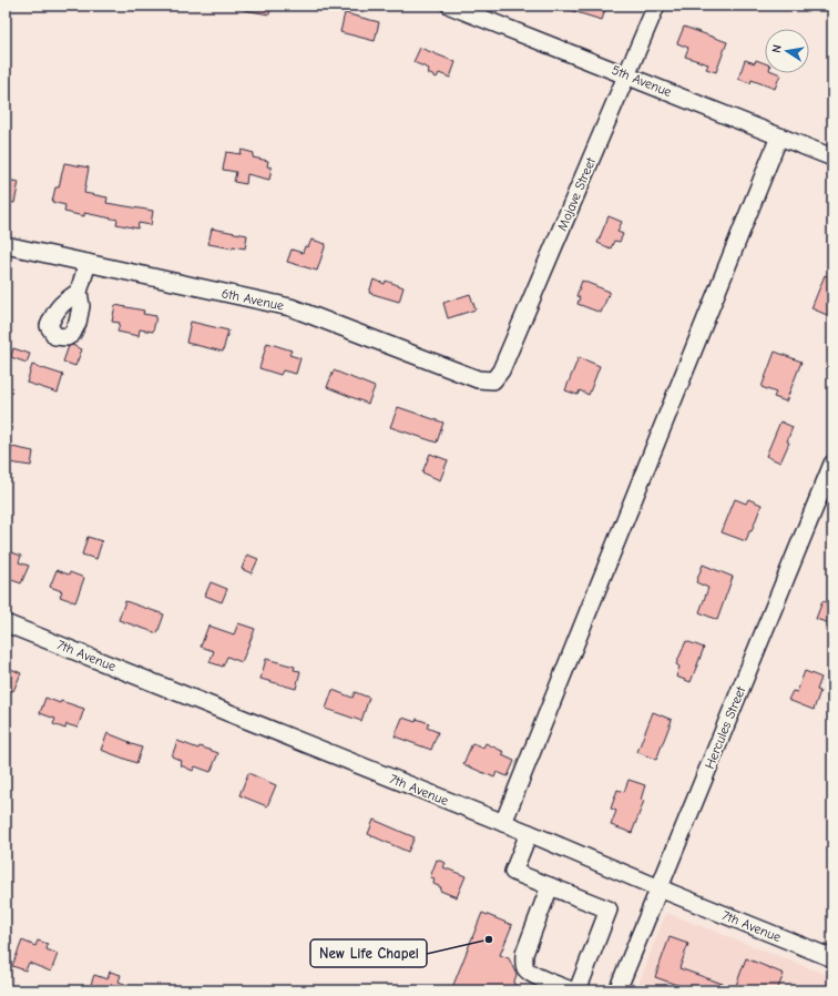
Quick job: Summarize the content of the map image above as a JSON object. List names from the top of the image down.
{
  "streets": {
    "street": [
      "5th Avenue",
      "Mojave Street",
      "6th Avenue",
      "7th Avenue",
      "Hercules Street"
    ]
  },
  "crossings": [
    ["5th Avenue", "Mojave Street"],
    ["Mojave Street", "6th Avenue"],
    ["7th Avenue", "Hercules Street"]
  ],
  "places": ["New Life Chapel"],
  "north": "left"
}
